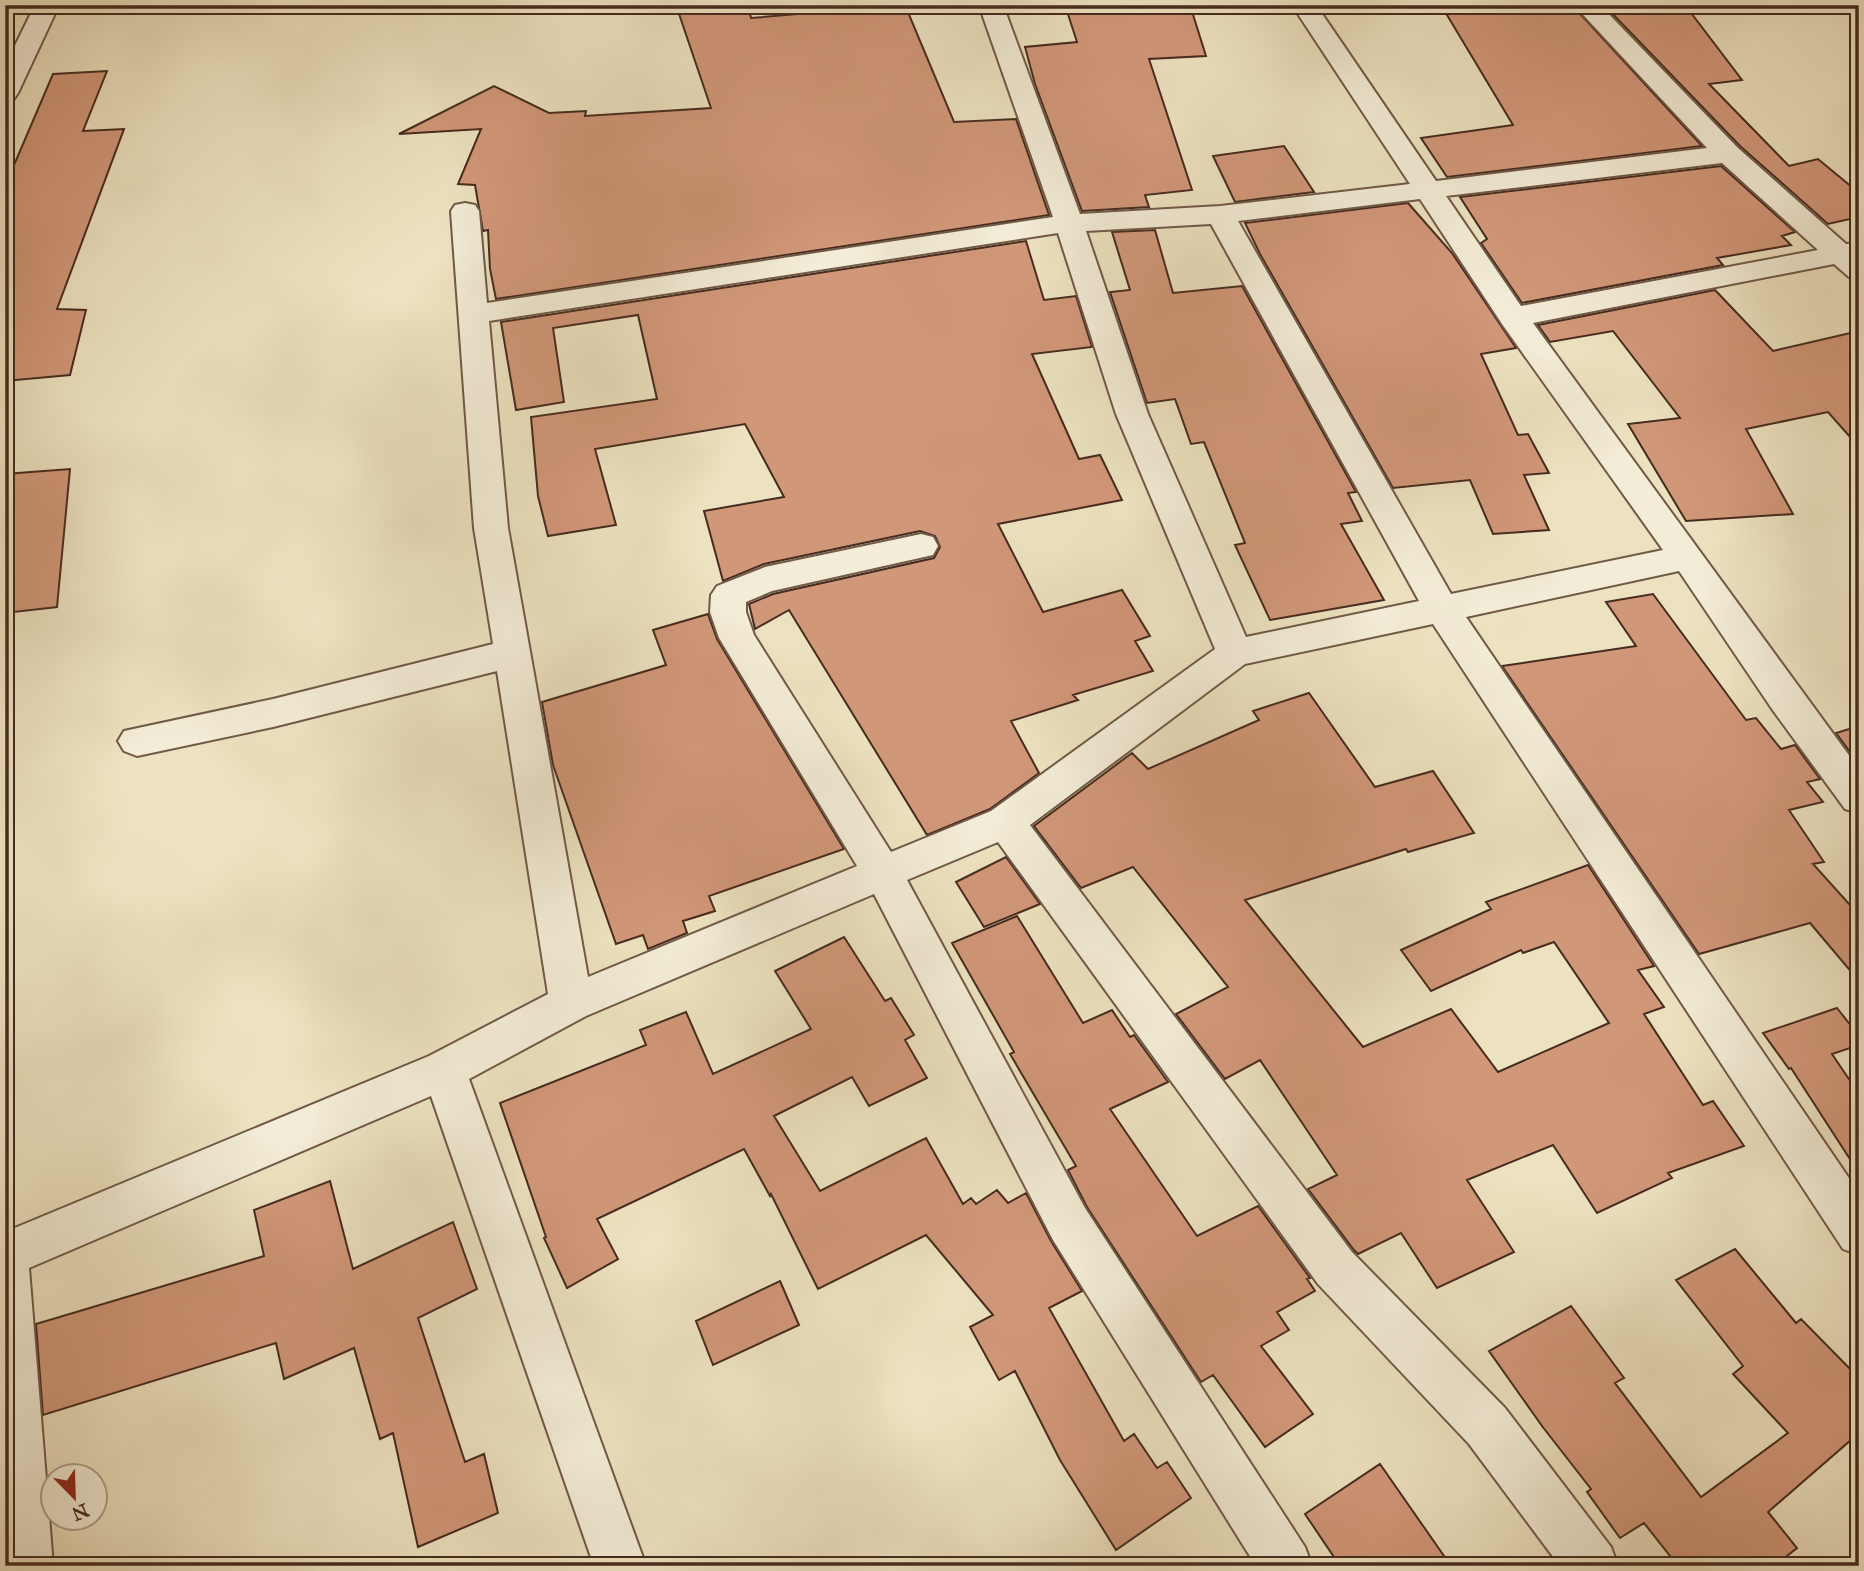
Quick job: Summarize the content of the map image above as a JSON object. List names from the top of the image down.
{
  "north": "bottom right"
}
